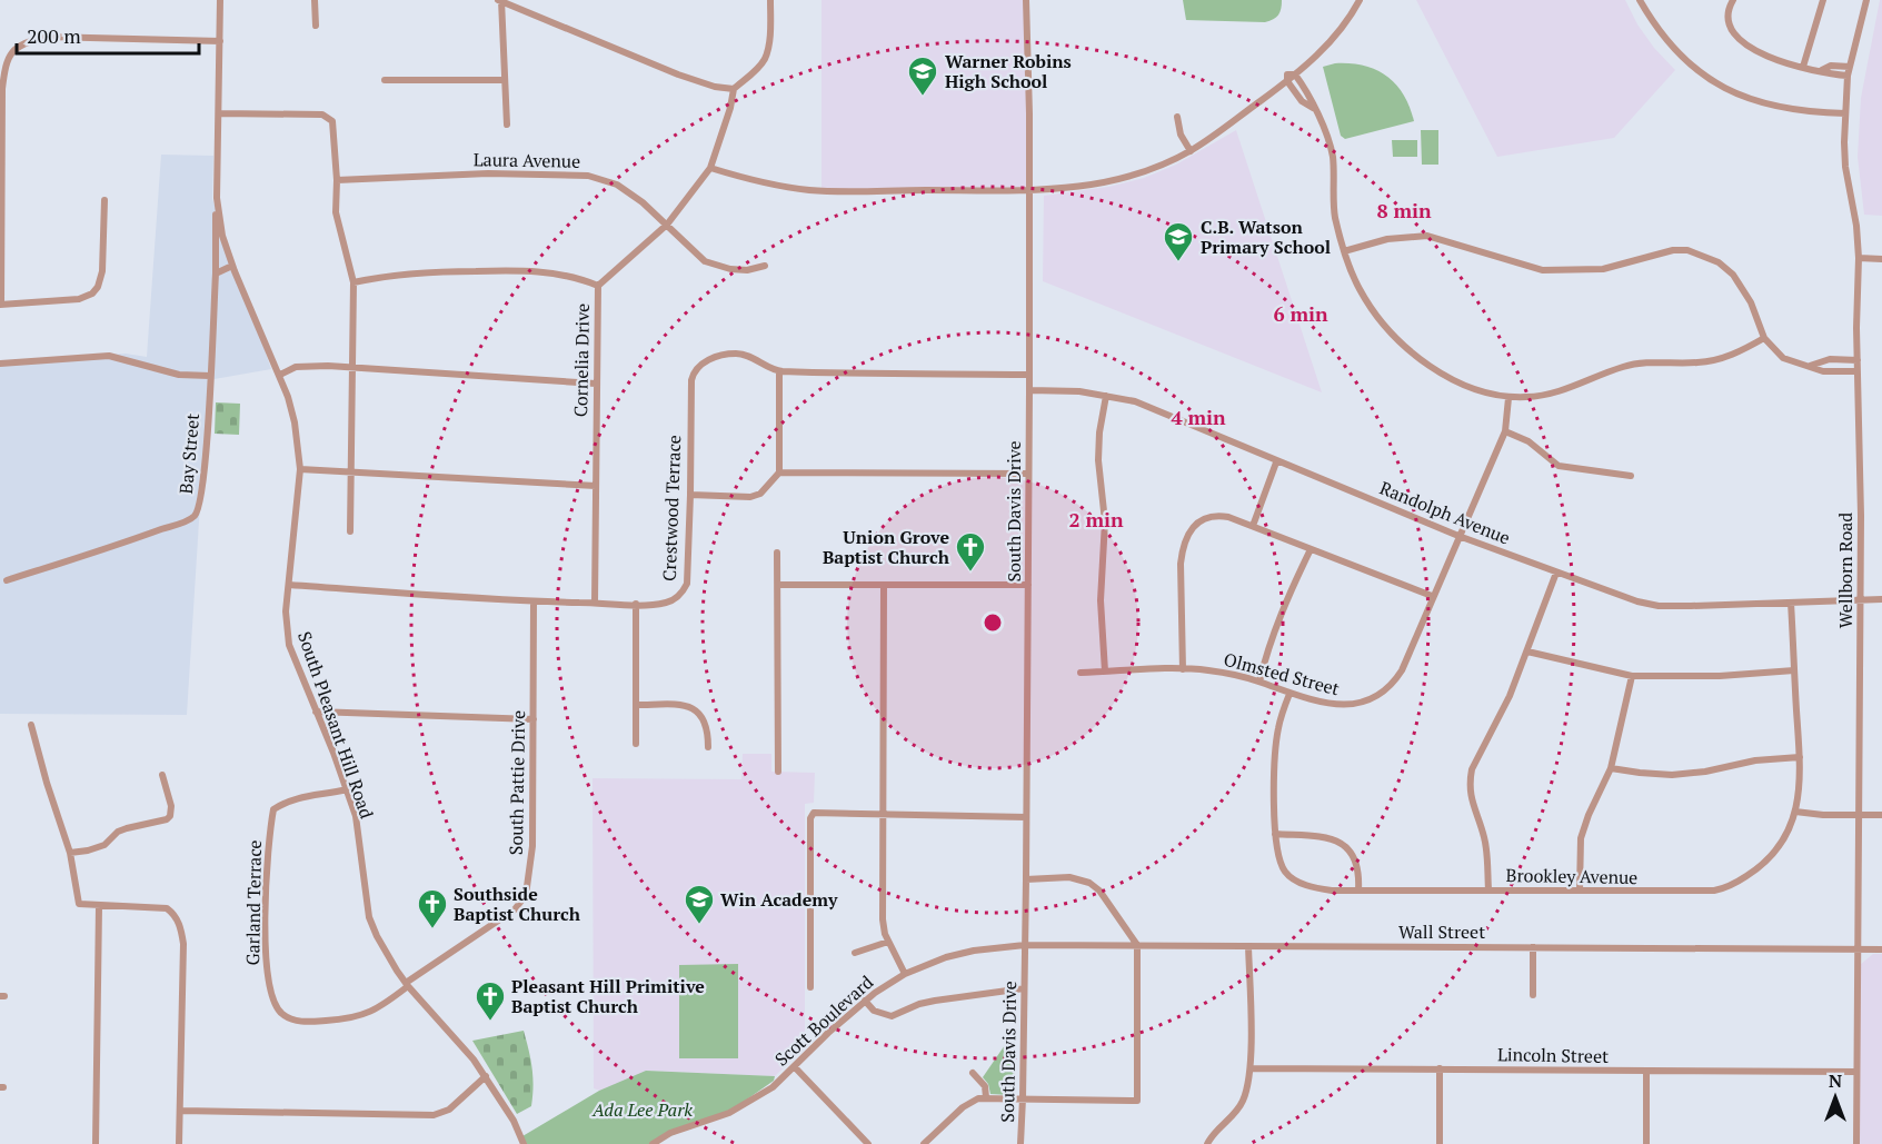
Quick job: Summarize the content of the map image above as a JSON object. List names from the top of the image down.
{
  "streets": {
    "street": [
      "Laura Avenue",
      "Cornelia Drive",
      "Bay Street",
      "Crestwood Terrace",
      "South Davis Drive",
      "Randolph Avenue",
      "Wellborn Road",
      "Olmsted Street",
      "South Pleasant Hill Road",
      "South Pattie Drive",
      "Brookley Avenue",
      "Garland Terrace",
      "Wall Street",
      "Scott Boulevard",
      "Lincoln Street"
    ]
  },
  "crossings": [
    ["Laura Avenue", "Cornelia Drive"],
    ["Cornelia Drive", "Crestwood Terrace"],
    ["Bay Street", "South Pleasant Hill Road"],
    ["Crestwood Terrace", "South Davis Drive"],
    ["Crestwood Terrace", "South Pleasant Hill Road"],
    ["Crestwood Terrace", "South Pattie Drive"],
    ["South Davis Drive", "Randolph Avenue"],
    ["South Davis Drive", "Wall Street"],
    ["South Davis Drive", "Scott Boulevard"],
    ["Randolph Avenue", "Wellborn Road"],
    ["Randolph Avenue", "Olmsted Street"],
    ["Randolph Avenue", "Brookley Avenue"],
    ["Wellborn Road", "Wall Street"],
    ["Wellborn Road", "Lincoln Street"],
    ["Olmsted Street", "Brookley Avenue"],
    ["South Pleasant Hill Road", "South Pattie Drive"],
    ["South Pleasant Hill Road", "Garland Terrace"],
    ["South Pattie Drive", "Garland Terrace"],
    ["Wall Street", "Scott Boulevard"]
  ],
  "parks": ["Ada Lee Park"],
  "places": {
    "school or university": ["Warner Robins High School", "C.B. Watson Primary School", "Win Academy"],
    "church": ["Union Grove Baptist Church", "Southside Baptist Church", "Pleasant Hill Primitive Baptist Church"]
  },
  "scale_bar": "200 m",
  "north": "top",
  "rings": [
    "8 min",
    "6 min",
    "4 min",
    "2 min"
  ]
}
